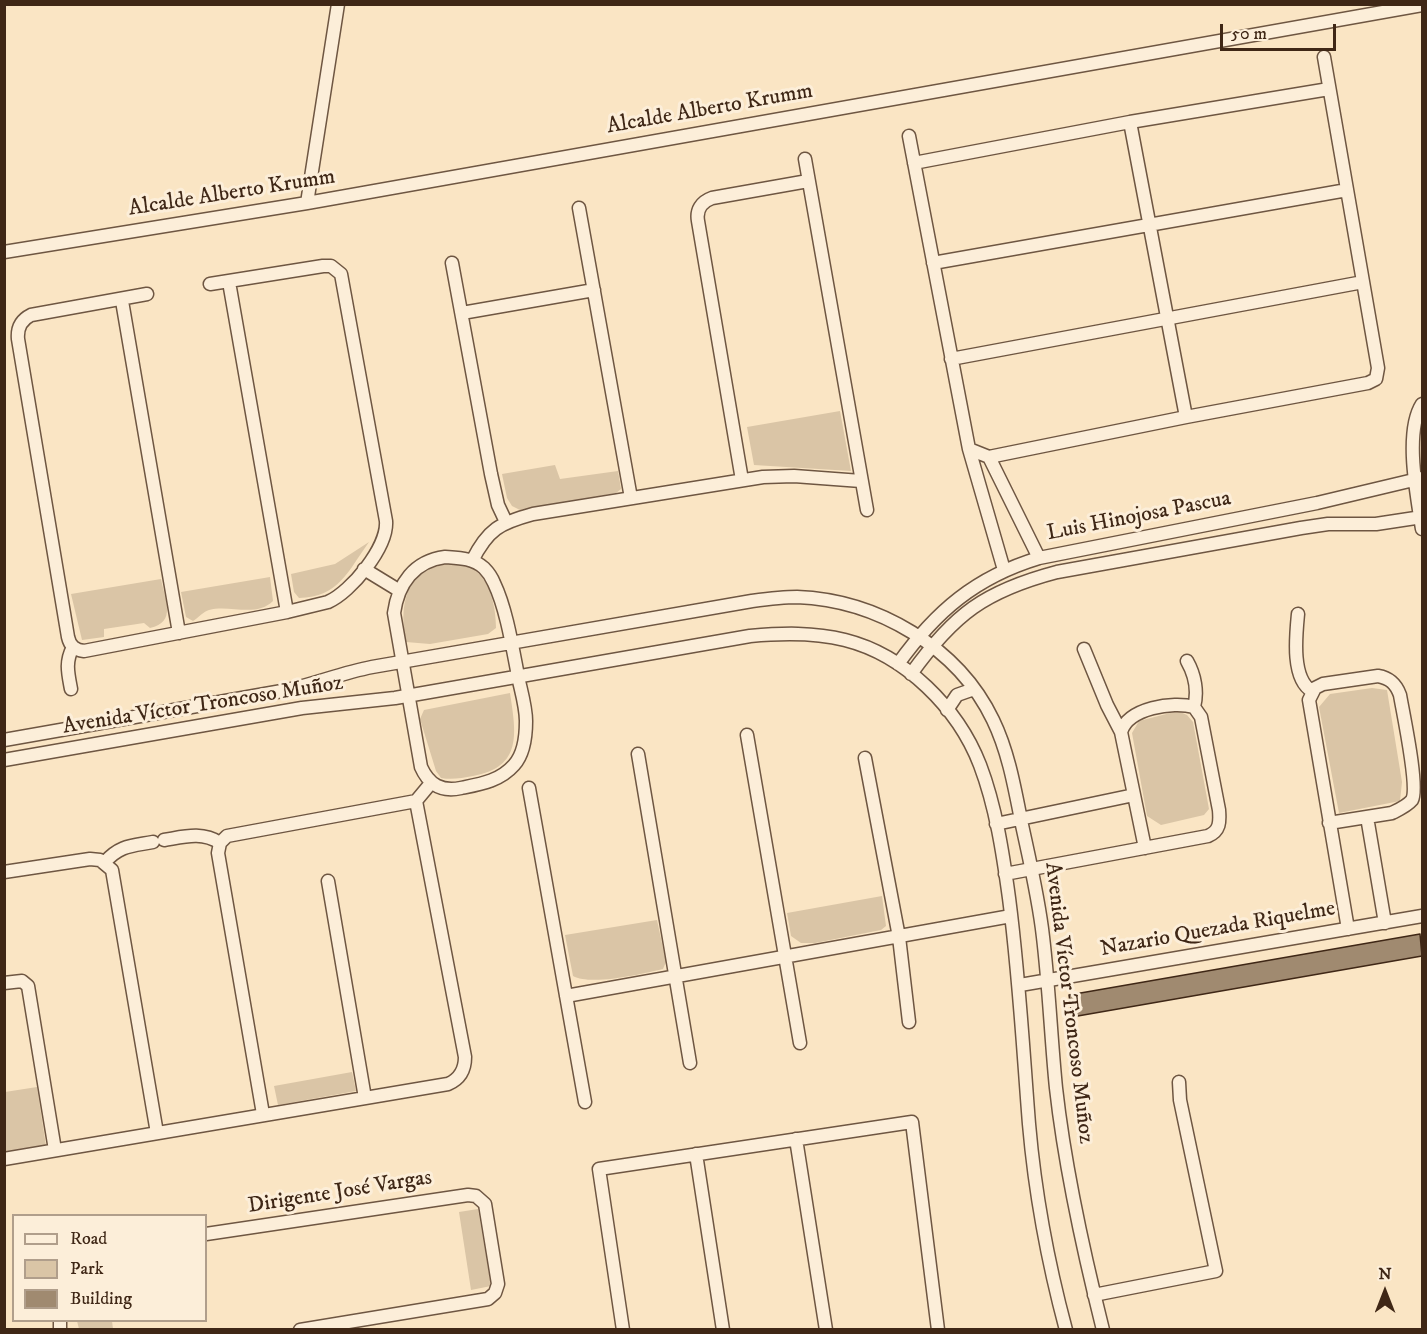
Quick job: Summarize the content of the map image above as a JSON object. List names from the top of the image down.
{
  "streets": {
    "street": [
      "Alcalde Alberto Krumm",
      "Luis Hinojosa Pascua",
      "Avenida Víctor Troncoso Muñoz",
      "Nazario Quezada Riquelme",
      "Dirigente José Vargas"
    ]
  },
  "crossings": [
    ["Luis Hinojosa Pascua", "Avenida Víctor Troncoso Muñoz"],
    ["Avenida Víctor Troncoso Muñoz", "Nazario Quezada Riquelme"]
  ],
  "legend": ["Road", "Park", "Building"],
  "scale_bar": "50 m",
  "north": "top"
}
